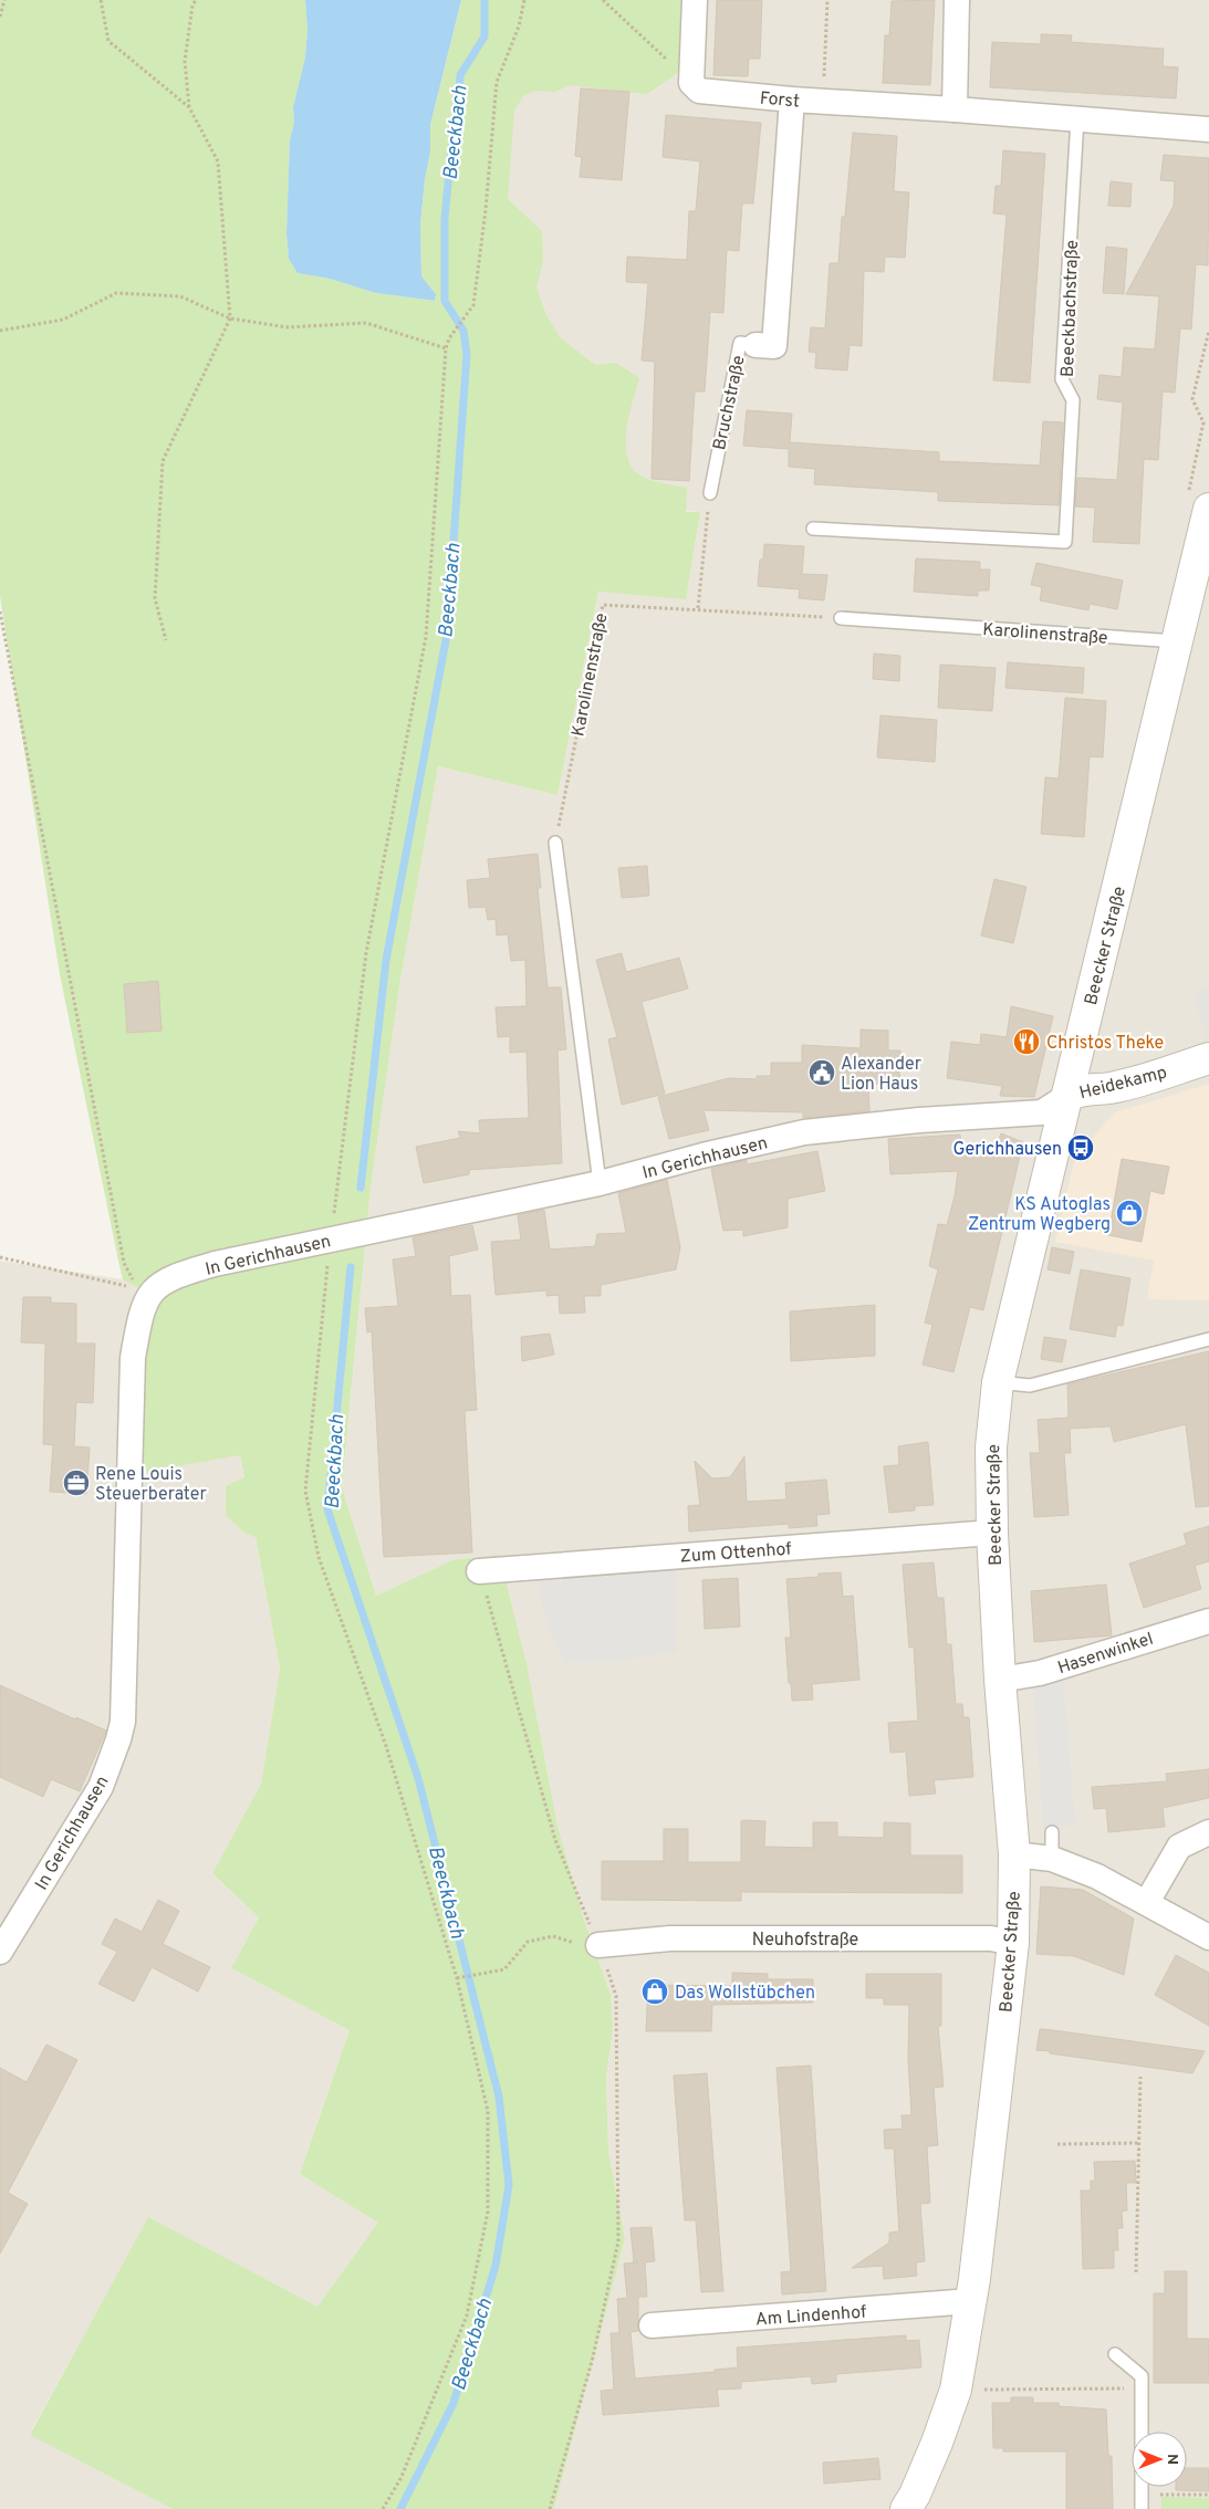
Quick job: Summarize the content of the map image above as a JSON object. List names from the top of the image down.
{
  "streets": {
    "street": [
      "Forst",
      "Bruchstraße",
      "Beecker Straße",
      "Heidekamp",
      "In Gerichhausen",
      "Zum Ottenhof",
      "Hasenwinkel",
      "Neuhofstraße",
      "Am Lindenhof"
    ],
    "lane": ["Beeckbachstraße", "Karolinenstraße"]
  },
  "crossings": [
    ["Forst", "Beeckbachstraße"],
    ["Forst", "Bruchstraße"],
    ["Karolinenstraße", "Beecker Straße"],
    ["Beecker Straße", "Heidekamp"],
    ["Beecker Straße", "In Gerichhausen"],
    ["Beecker Straße", "Zum Ottenhof"],
    ["Beecker Straße", "Hasenwinkel"],
    ["Beecker Straße", "Neuhofstraße"],
    ["Beecker Straße", "Am Lindenhof"],
    ["Heidekamp", "In Gerichhausen"]
  ],
  "water": ["Beeckbach"],
  "places": {
    "restaurant": ["Christos Theke"],
    "public building": ["Alexander Lion Haus"],
    "bus stop": ["Gerichhausen"],
    "shop": ["KS Autoglas Zentrum Wegberg", "Das Wollstübchen"],
    "office": ["Rene Louis Steuerberater"]
  },
  "north": "right"
}
